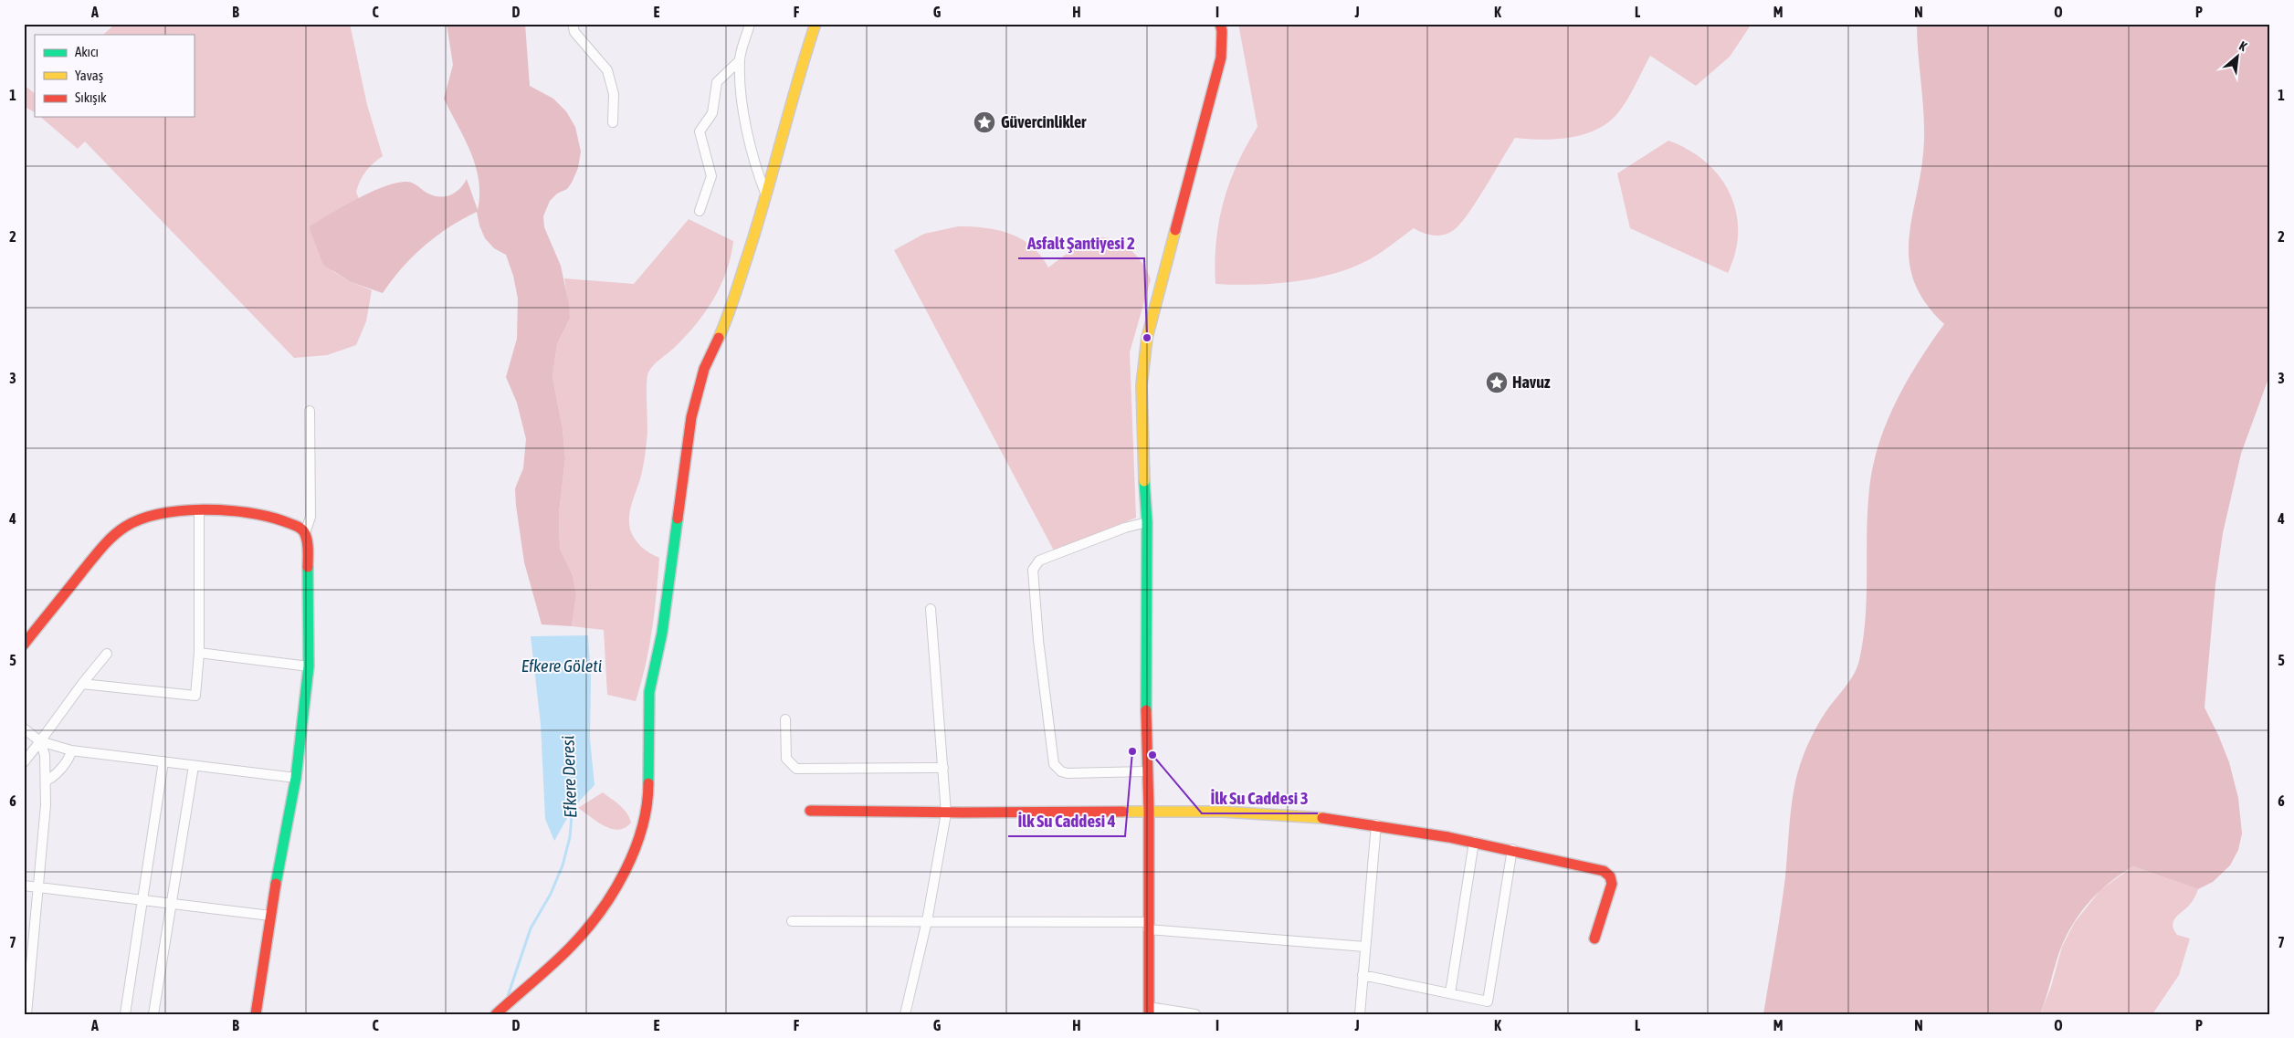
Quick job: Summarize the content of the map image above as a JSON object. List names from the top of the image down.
{
  "water": ["Efkere Göleti", "Efkere Deresi"],
  "places": {
    "place": ["Güvercinlikler", "Havuz"],
    "other": ["Asfalt Şantiyesi 2", "İlk Su Caddesi 4", "İlk Su Caddesi 3"]
  },
  "legend": ["Akıcı", "Yavaş", "Sıkışık"],
  "north": "top right",
  "grid": {
    "columns": [
      "A",
      "B",
      "C",
      "D",
      "E",
      "F",
      "G",
      "H",
      "I",
      "J",
      "K",
      "L",
      "M",
      "N",
      "O",
      "P"
    ],
    "rows": [
      "1",
      "2",
      "3",
      "4",
      "5",
      "6",
      "7"
    ]
  }
}
